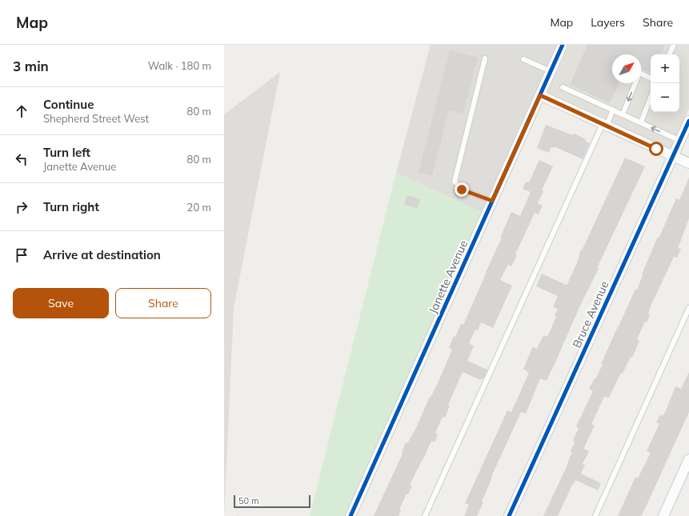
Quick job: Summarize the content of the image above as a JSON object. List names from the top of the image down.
{
  "streets": {
    "street": ["Janette Avenue", "Bruce Avenue"]
  },
  "scale_bar": "50 m",
  "north": "top right",
  "page": {
    "header": "Map",
    "nav": ["Map", "Layers", "Share"],
    "heading": ["3 min", "Walk · 180 m"],
    "map_buttons": ["+", "−"],
    "list": [
      ["Continue", "Shepherd Street West", "80 m"],
      ["Turn left", "Janette Avenue", "80 m"],
      ["Turn right", "20 m"],
      "Arrive at destination"
    ],
    "buttons": ["Save", "Share"],
    "scale": "50 m"
  }
}
